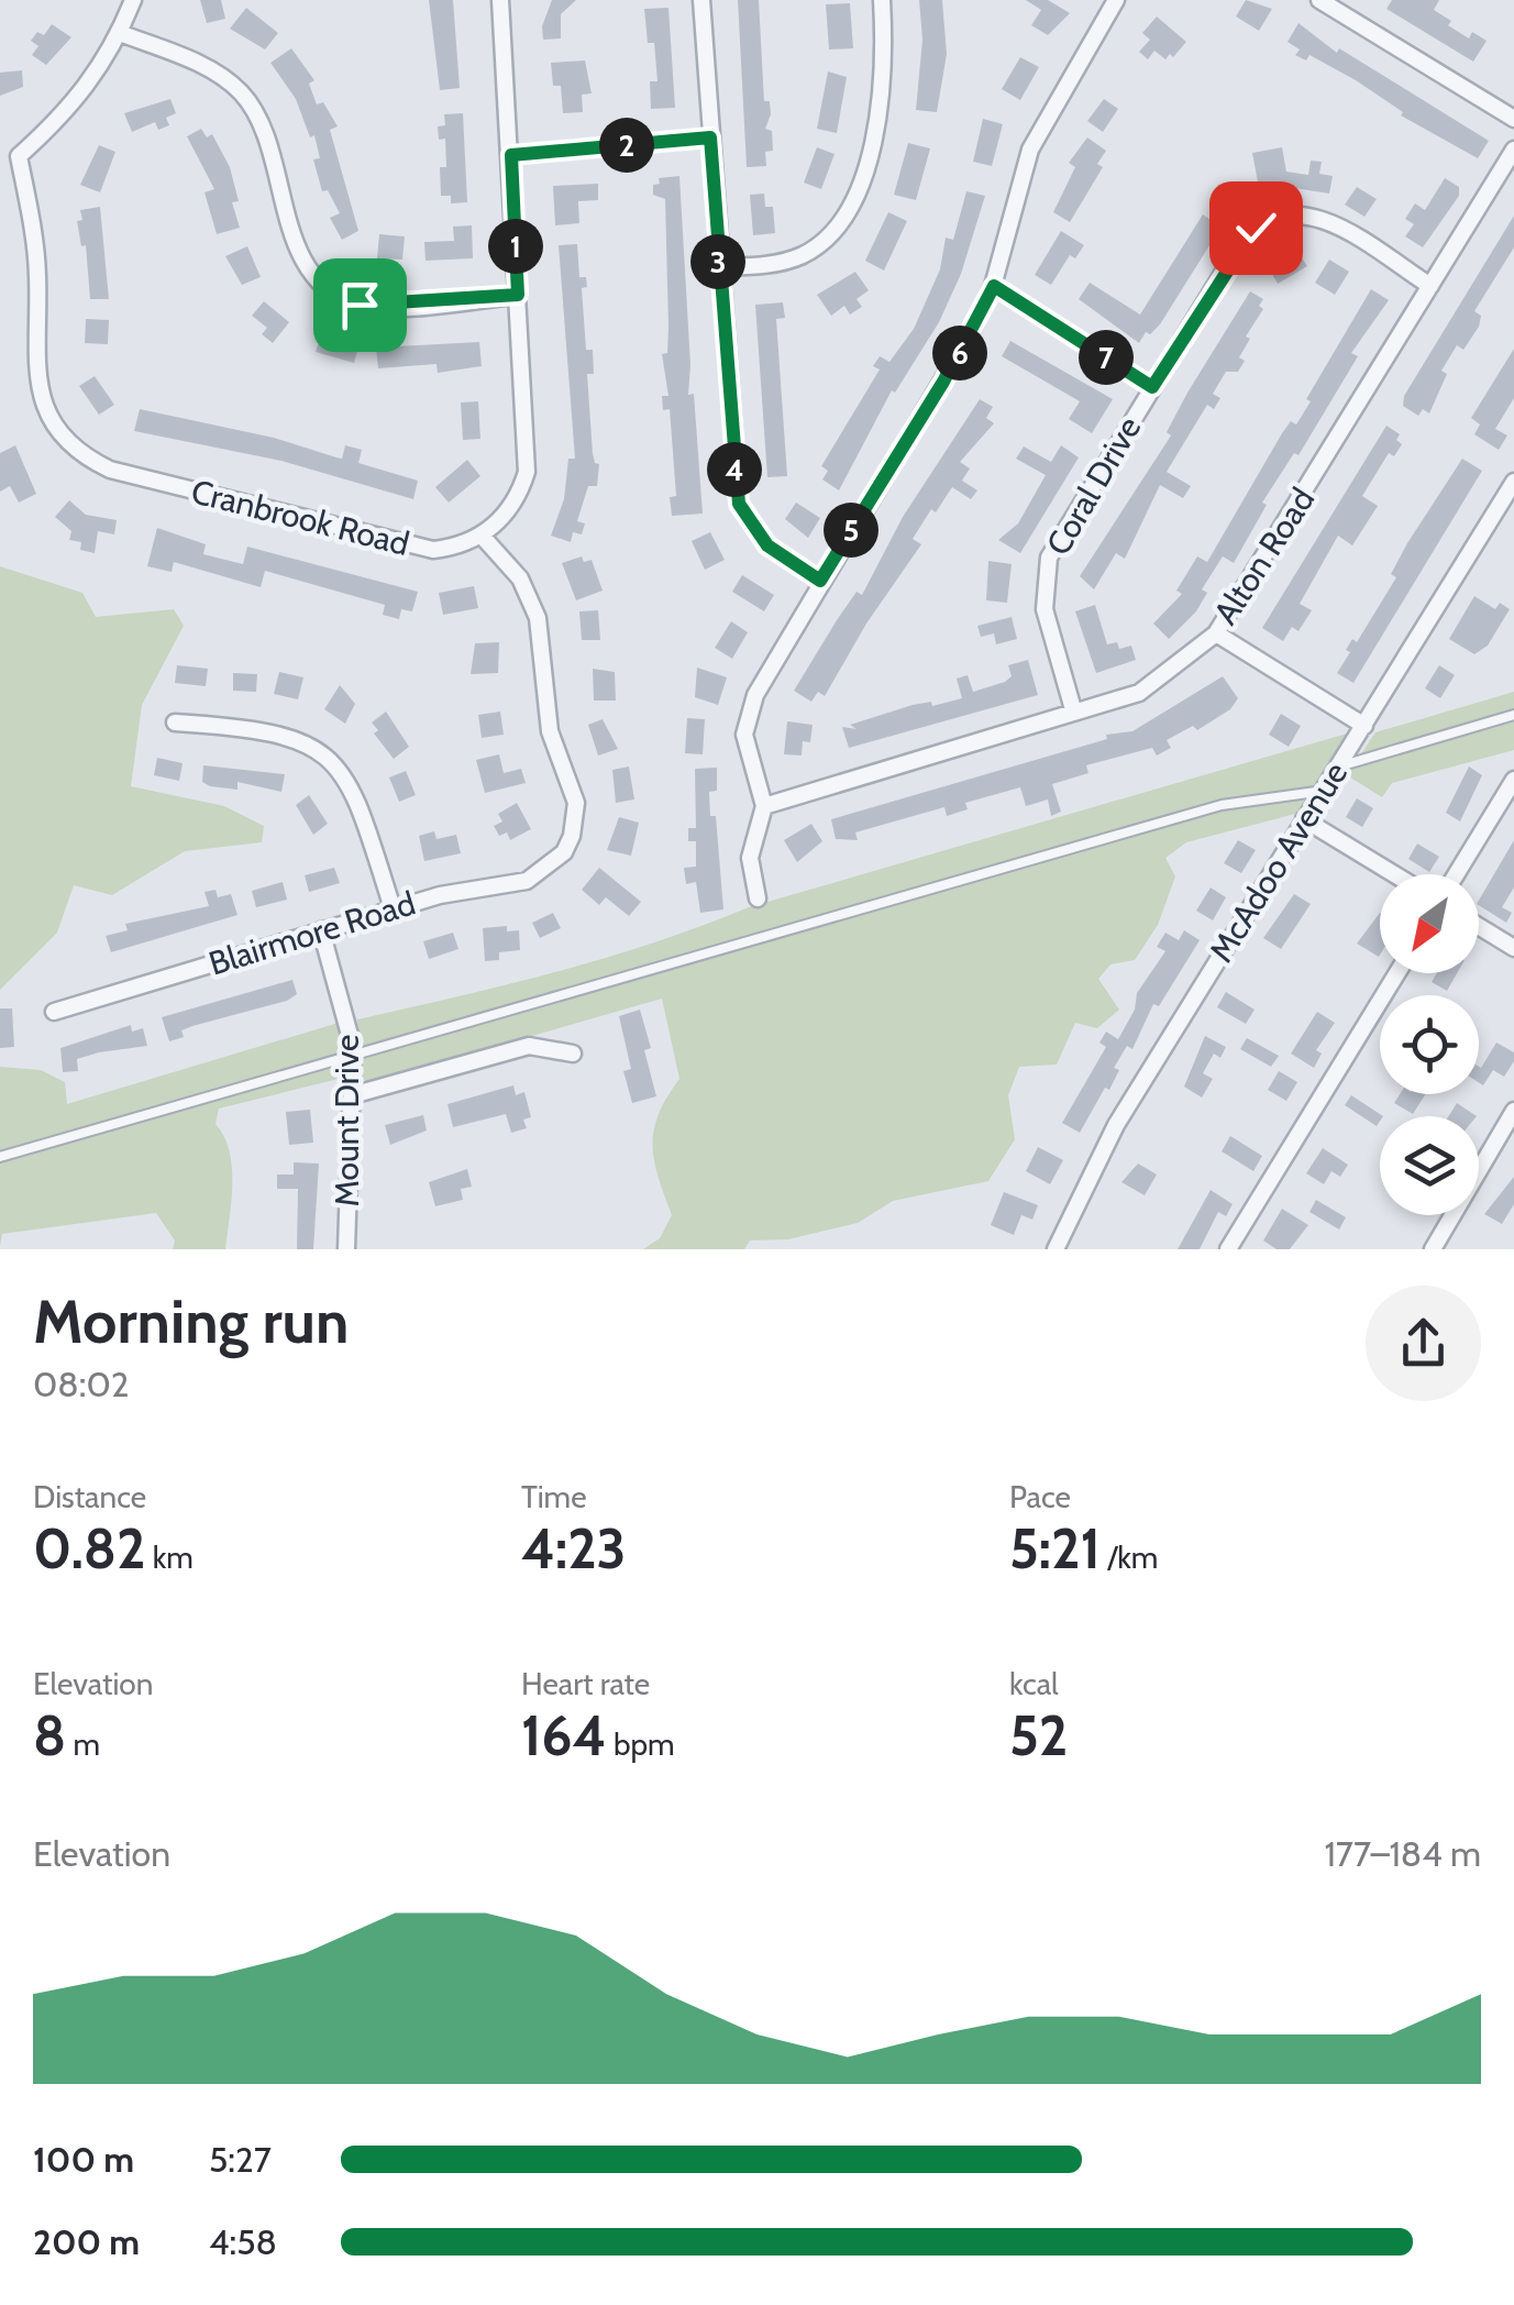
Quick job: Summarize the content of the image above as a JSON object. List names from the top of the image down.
{
  "streets": {
    "street": [
      "Coral Drive",
      "Cranbrook Road",
      "Alton Road",
      "McAdoo Avenue",
      "Blairmore Road",
      "Mount Drive"
    ]
  },
  "crossings": [
    ["Coral Drive", "Alton Road"],
    ["Cranbrook Road", "Blairmore Road"],
    ["Blairmore Road", "Mount Drive"]
  ],
  "north": "bottom left",
  "page": {
    "pins": [
      "2",
      "1",
      "3",
      "6",
      "7",
      "4",
      "5"
    ],
    "heading": ["Morning run", "08:02"],
    "stats": [
      ["Distance", "0.82 km"],
      ["Time", "4:23"],
      ["Pace", "5:21 /km"],
      ["Elevation", "8 m"],
      ["Heart rate", "164 bpm"],
      ["kcal", "52"]
    ],
    "chart": ["Elevation", "177–184 m"],
    "list": [
      {
        "name": "100 m",
        "note": "5:27"
      },
      {
        "name": "200 m",
        "note": "4:58"
      }
    ]
  }
}
